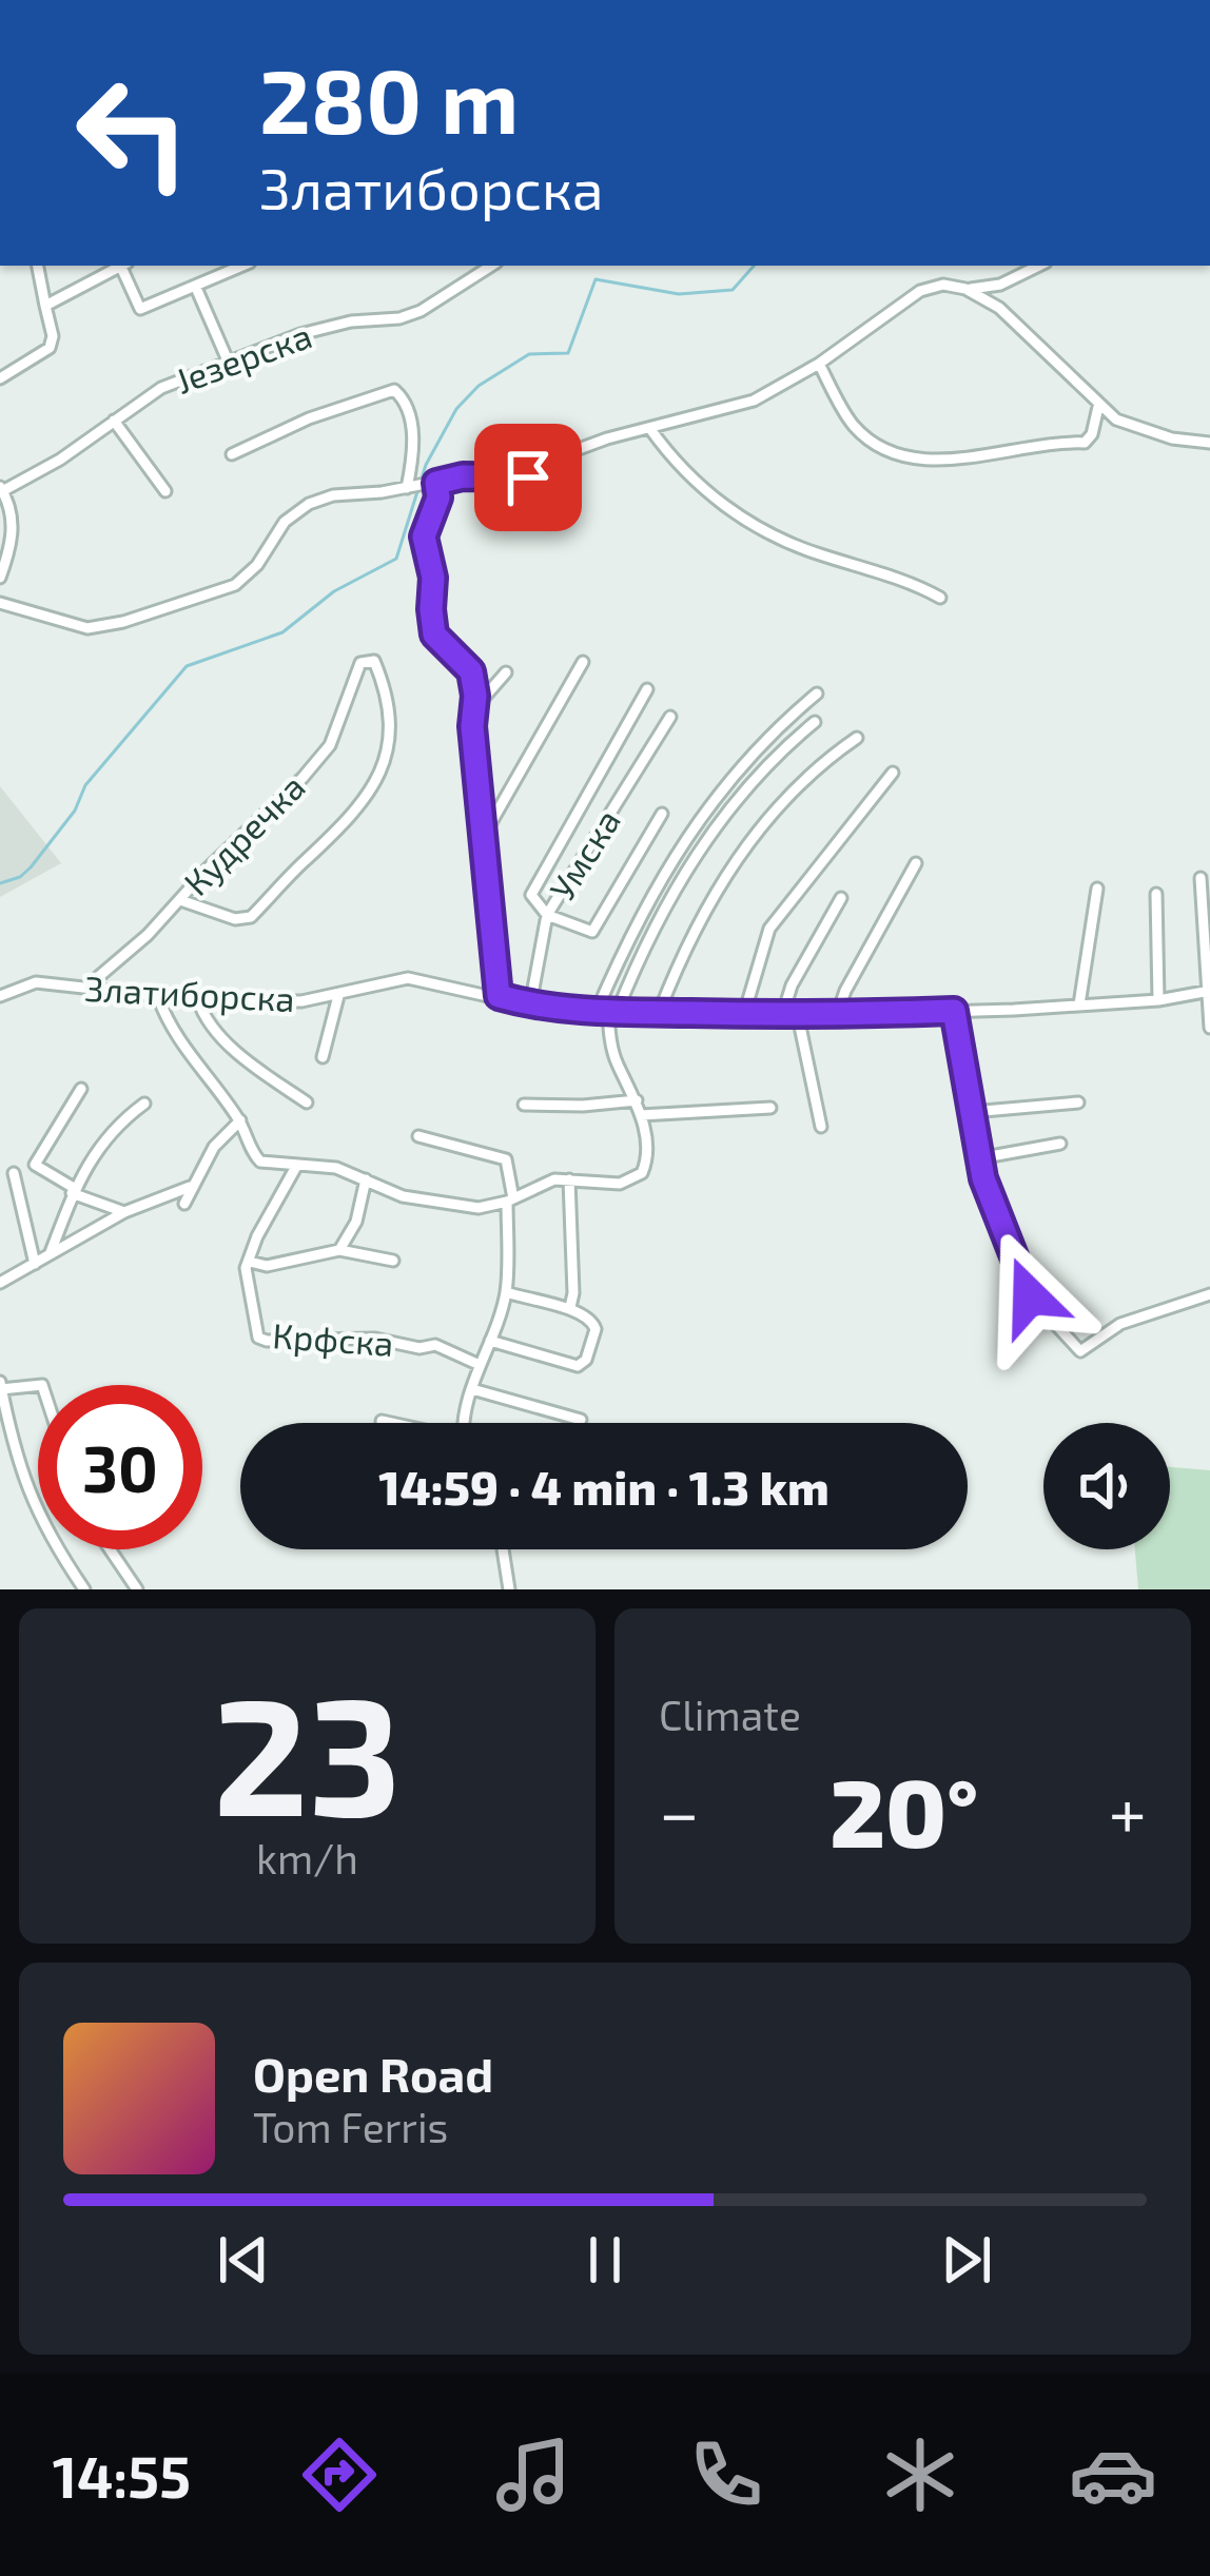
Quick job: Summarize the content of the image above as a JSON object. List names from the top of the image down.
{
  "streets": {
    "street": [
      "Језерска",
      "Кудречка",
      "Умска",
      "Златиборска",
      "Крфска"
    ]
  },
  "crossings": [
    ["Кудречка", "Златиборска"],
    ["Умска", "Златиборска"]
  ],
  "page": {
    "turn": ["280 m", "Златиборска"],
    "limit": "30",
    "trip": "14:59 · 4 min · 1.3 km",
    "tile": [
      ["23", "km/h"],
      "Climate"
    ],
    "heat": ["−", "20°", "+"],
    "song": ["Open Road", "Tom Ferris"],
    "tabs": "14:55"
  }
}
